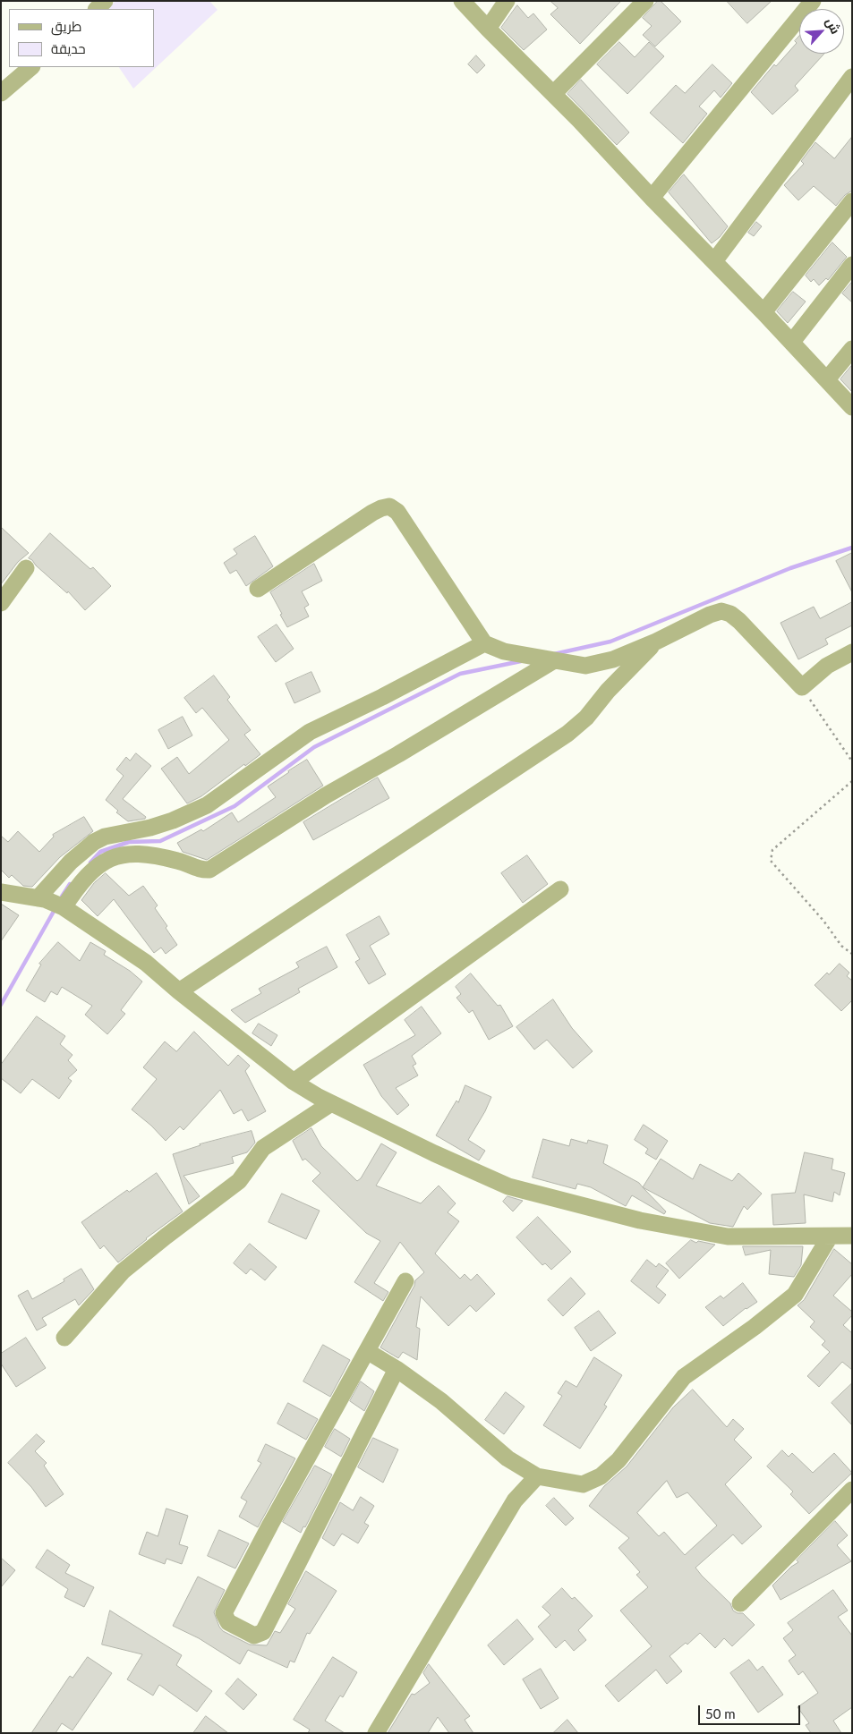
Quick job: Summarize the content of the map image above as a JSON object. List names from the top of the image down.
{
  "legend": ["طريق", "حديقة"],
  "scale_bar": "50 m",
  "north": "top right"
}
